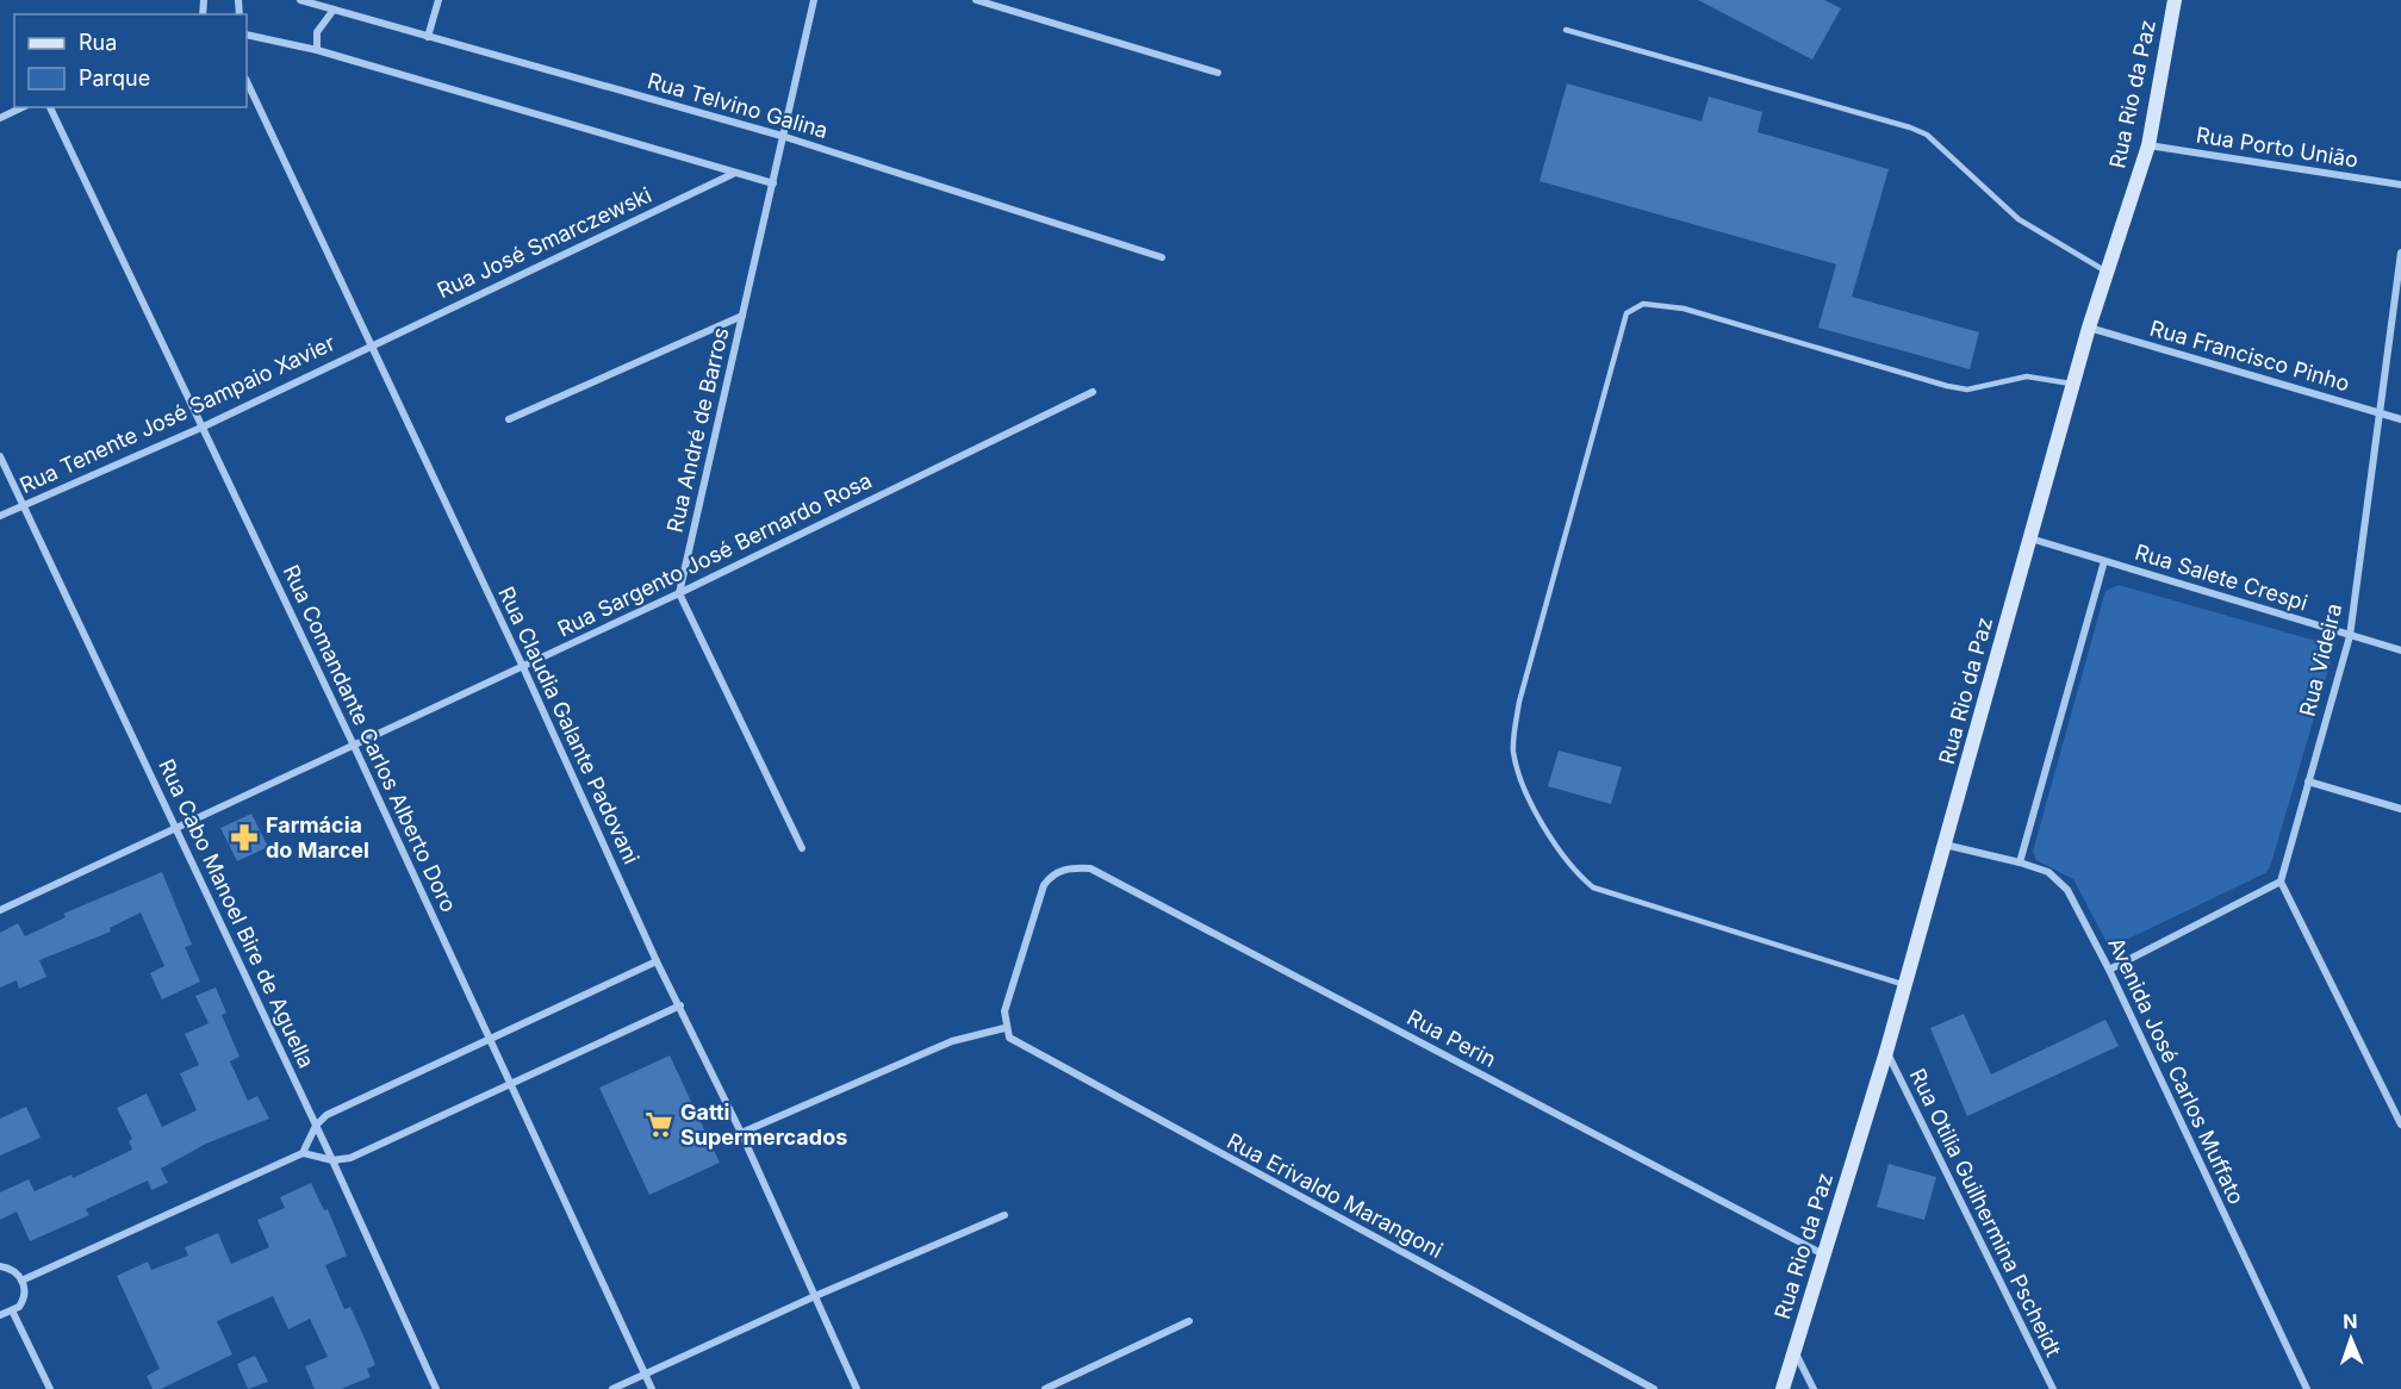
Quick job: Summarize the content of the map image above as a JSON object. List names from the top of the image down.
{
  "streets": {
    "main road": ["Rua Rio da Paz"],
    "street": [
      "Rua Telvino Galina",
      "Rua Porto União",
      "Rua José Smarczewski",
      "Rua Francisco Pinho",
      "Rua Tenente José Sampaio Xavier",
      "Rua André de Barros",
      "Rua Sargento José Bernardo Rosa",
      "Rua Salete Crespi",
      "Rua Videira",
      "Rua Claudia Galante Padovani",
      "Rua Comandante Carlos Alberto Doro",
      "Rua Cabo Manoel Bire de Aguella",
      "Rua Perin",
      "Avenida José Carlos Muffato",
      "Rua Erivaldo Marangoni",
      "Rua Otilia Guilhermina Pscheidt"
    ]
  },
  "crossings": [
    ["Rua Rio da Paz", "Rua Porto União"],
    ["Rua Rio da Paz", "Rua Francisco Pinho"],
    ["Rua Rio da Paz", "Rua Salete Crespi"],
    ["Rua Rio da Paz", "Rua Perin"],
    ["Rua Rio da Paz", "Avenida José Carlos Muffato"],
    ["Rua Rio da Paz", "Rua Otilia Guilhermina Pscheidt"],
    ["Rua Telvino Galina", "Rua André de Barros"],
    ["Rua José Smarczewski", "Rua Tenente José Sampaio Xavier"],
    ["Rua José Smarczewski", "Rua Claudia Galante Padovani"],
    ["Rua Francisco Pinho", "Rua Videira"],
    ["Rua Tenente José Sampaio Xavier", "Rua Claudia Galante Padovani"],
    ["Rua Tenente José Sampaio Xavier", "Rua Comandante Carlos Alberto Doro"],
    ["Rua Tenente José Sampaio Xavier", "Rua Cabo Manoel Bire de Aguella"],
    ["Rua André de Barros", "Rua Sargento José Bernardo Rosa"],
    ["Rua Sargento José Bernardo Rosa", "Rua Claudia Galante Padovani"],
    ["Rua Sargento José Bernardo Rosa", "Rua Comandante Carlos Alberto Doro"],
    ["Rua Sargento José Bernardo Rosa", "Rua Cabo Manoel Bire de Aguella"],
    ["Rua Salete Crespi", "Rua Videira"],
    ["Rua Perin", "Rua Erivaldo Marangoni"]
  ],
  "places": {
    "pharmacy": ["Farmácia do Marcel"],
    "supermarket": ["Gatti Supermercados"]
  },
  "legend": ["Rua", "Parque"],
  "north": "top"
}
